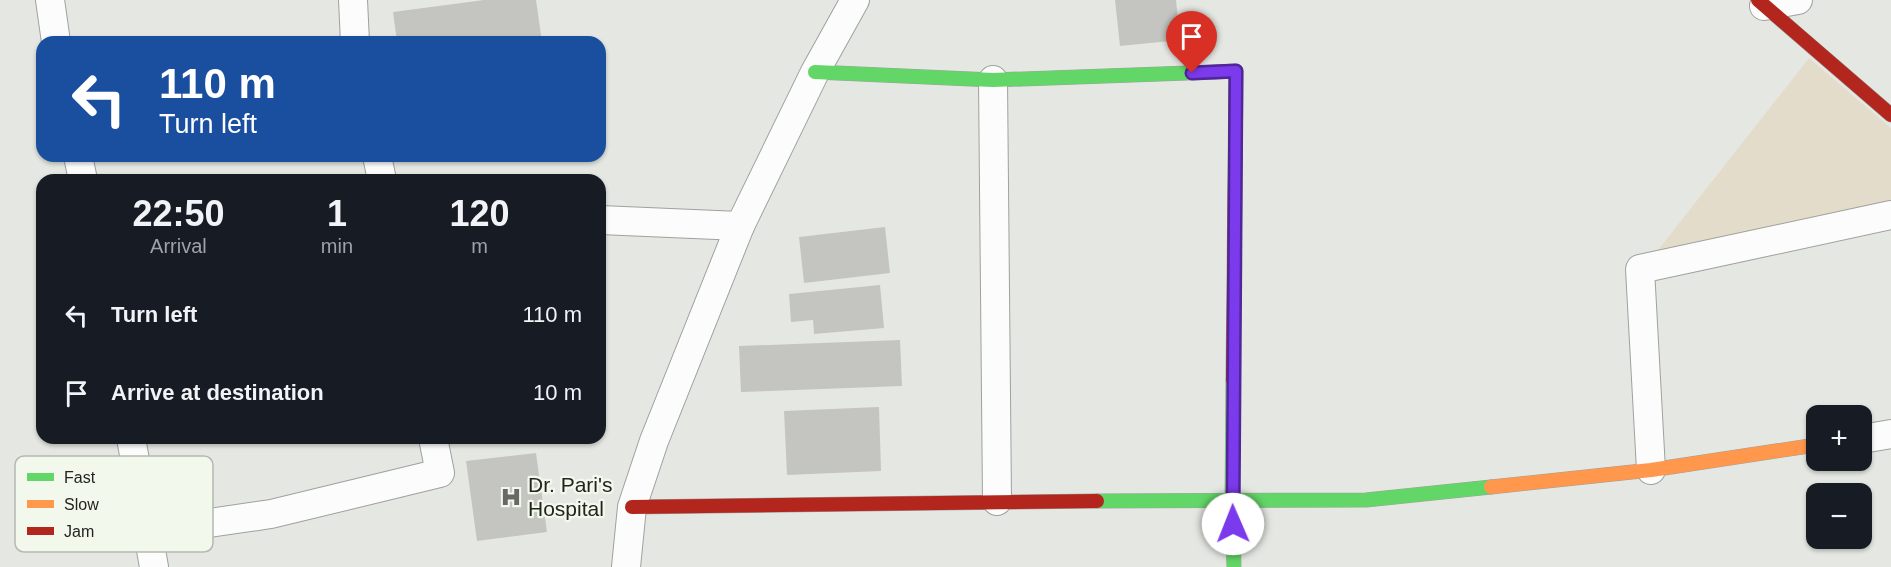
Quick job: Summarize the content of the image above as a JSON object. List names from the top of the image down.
{
  "places": {
    "hospital": ["Dr. Pari's Hospital"]
  },
  "legend": ["Fast", "Slow", "Jam"],
  "page": {
    "turn": ["110 m", "Turn left"],
    "eta": [
      "22:50",
      "Arrival",
      "1",
      "min",
      "120",
      "m"
    ],
    "list": [
      {
        "name": "Turn left",
        "value": "110 m"
      },
      {
        "name": "Arrive at destination",
        "value": "10 m"
      }
    ],
    "map_buttons": ["+", "−"]
  }
}
